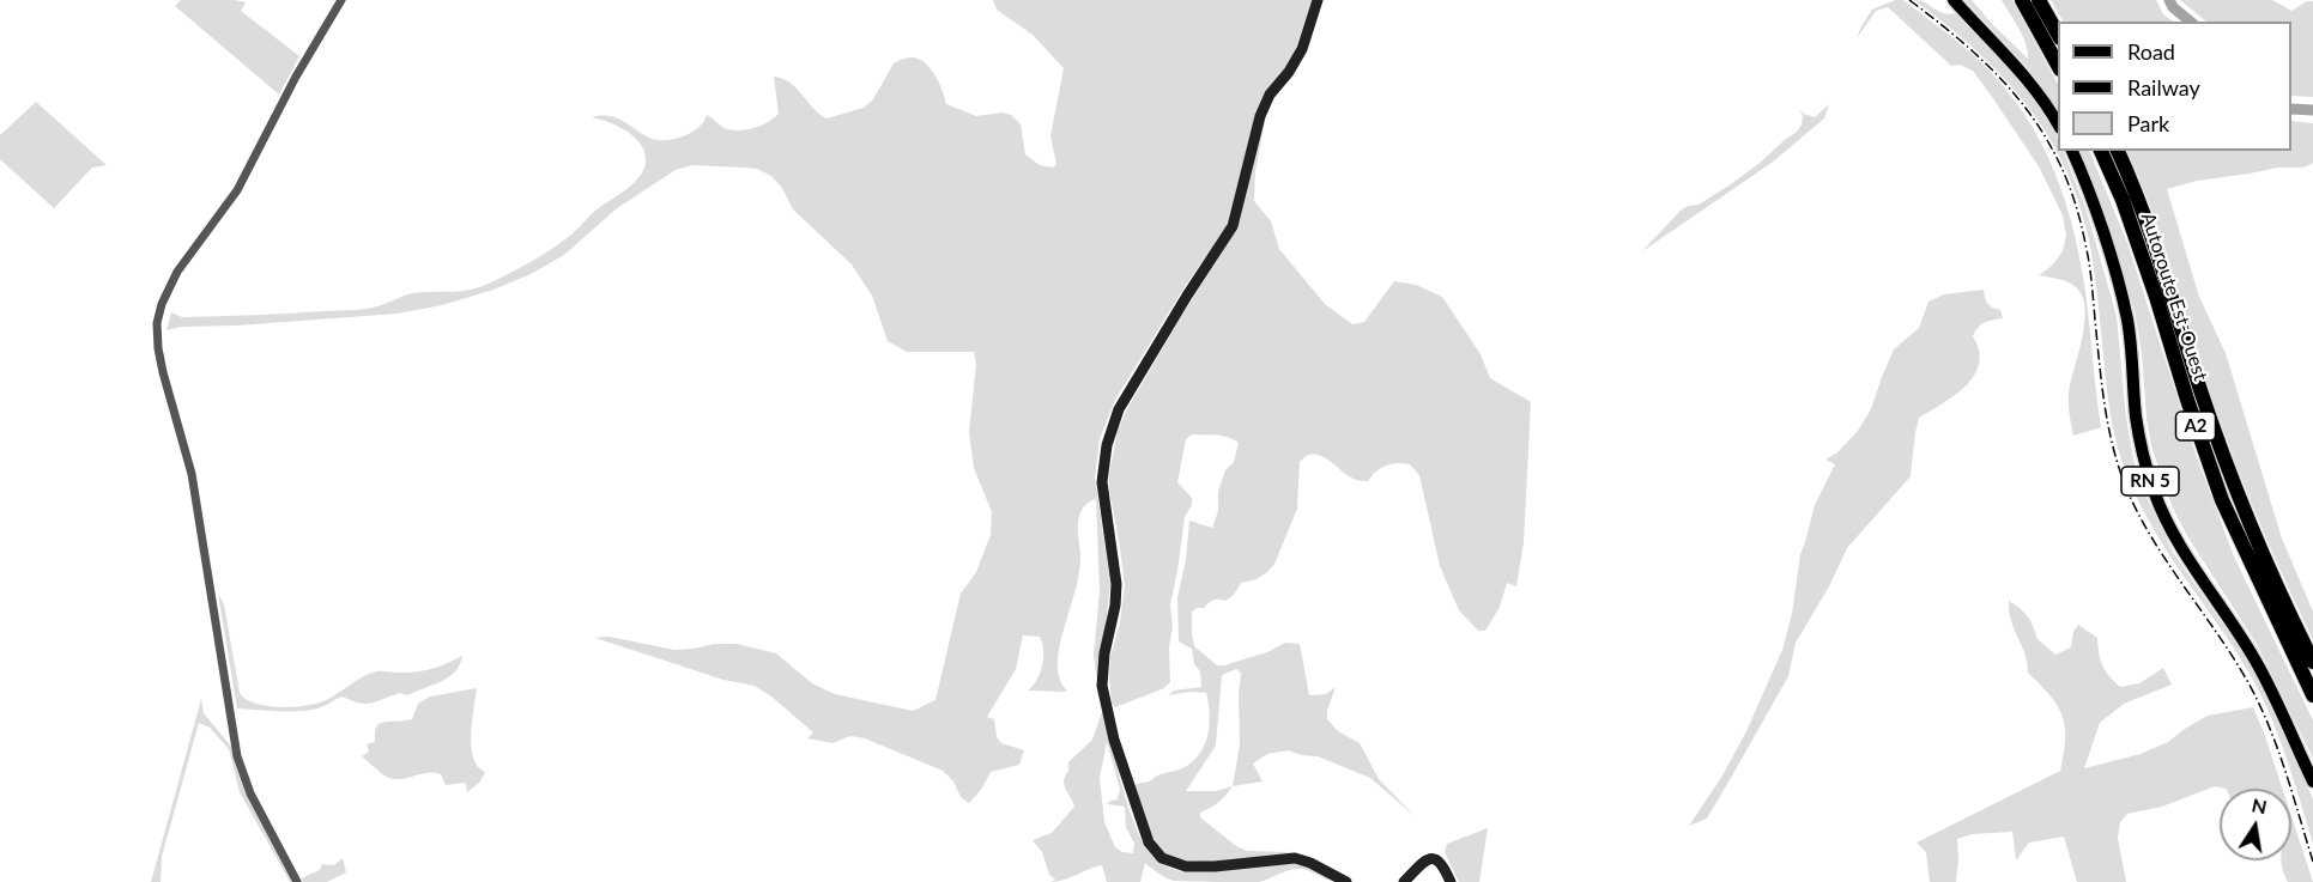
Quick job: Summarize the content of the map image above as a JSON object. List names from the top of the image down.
{
  "streets": {
    "highway": ["Autoroute Est-Ouest", "A2"],
    "main road": ["RN 5"]
  },
  "legend": ["Road", "Railway", "Park"],
  "north": "top"
}
